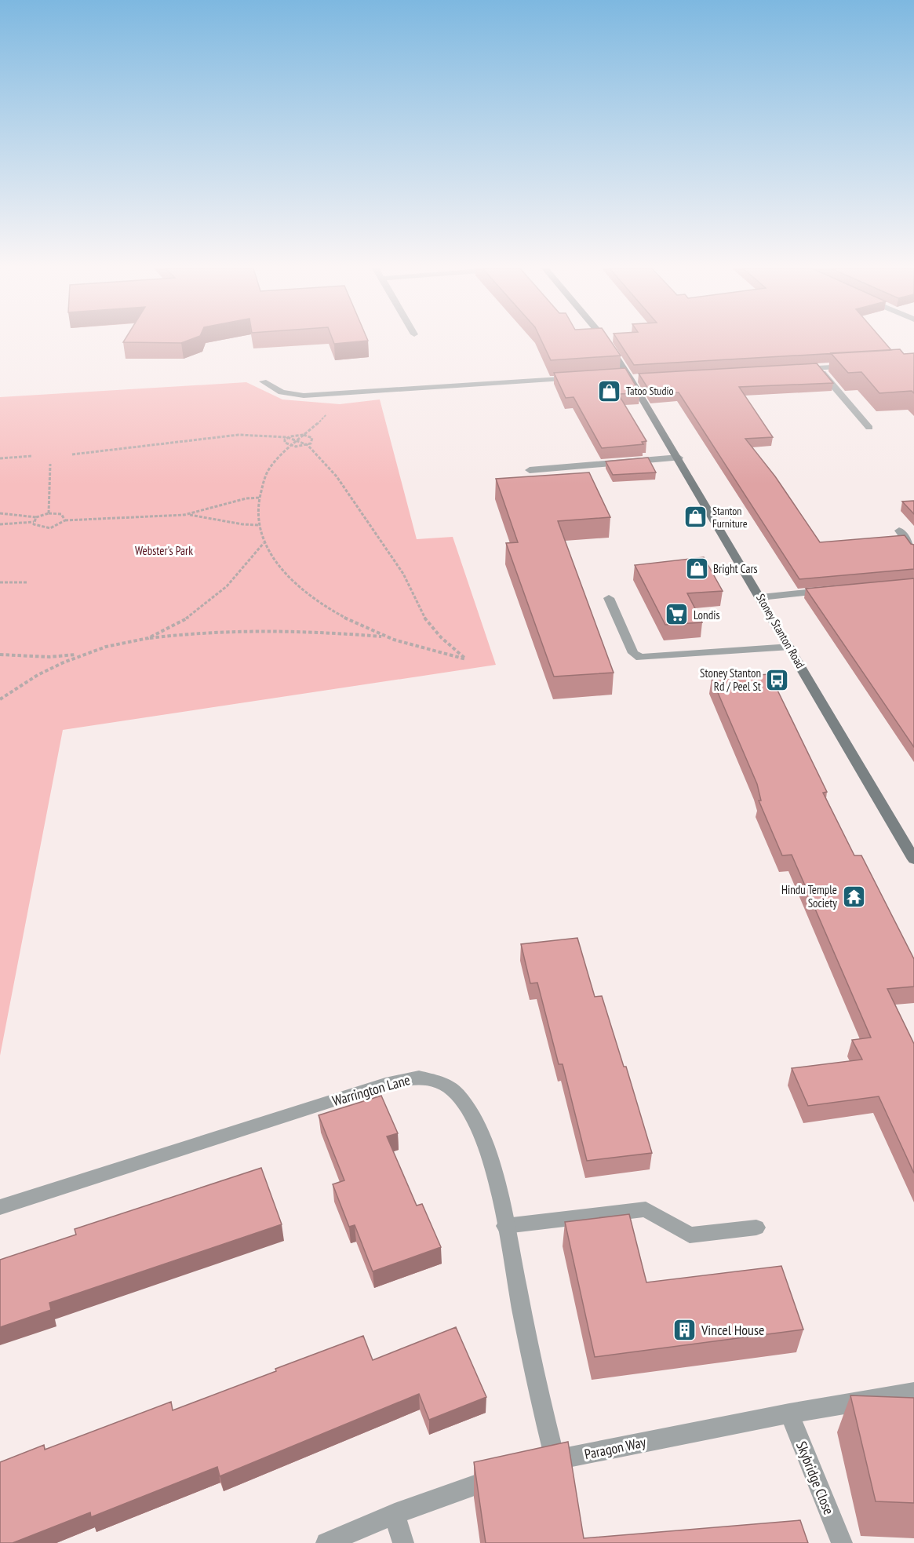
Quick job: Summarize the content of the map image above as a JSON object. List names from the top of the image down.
{
  "streets": {
    "main road": ["Stoney Stanton Road"],
    "street": ["Warrington Lane", "Paragon Way", "Skybridge Close"]
  },
  "crossings": [
    ["Warrington Lane", "Paragon Way"],
    ["Paragon Way", "Skybridge Close"]
  ],
  "parks": ["Webster's Park"],
  "places": {
    "shop": ["Tatoo Studio", "Stanton Furniture", "Bright Cars"],
    "supermarket": ["Londis"],
    "bus stop": ["Stoney Stanton Rd / Peel St"],
    "temple": ["Hindu Temple Society"],
    "building": ["Vincel House"]
  }
}
